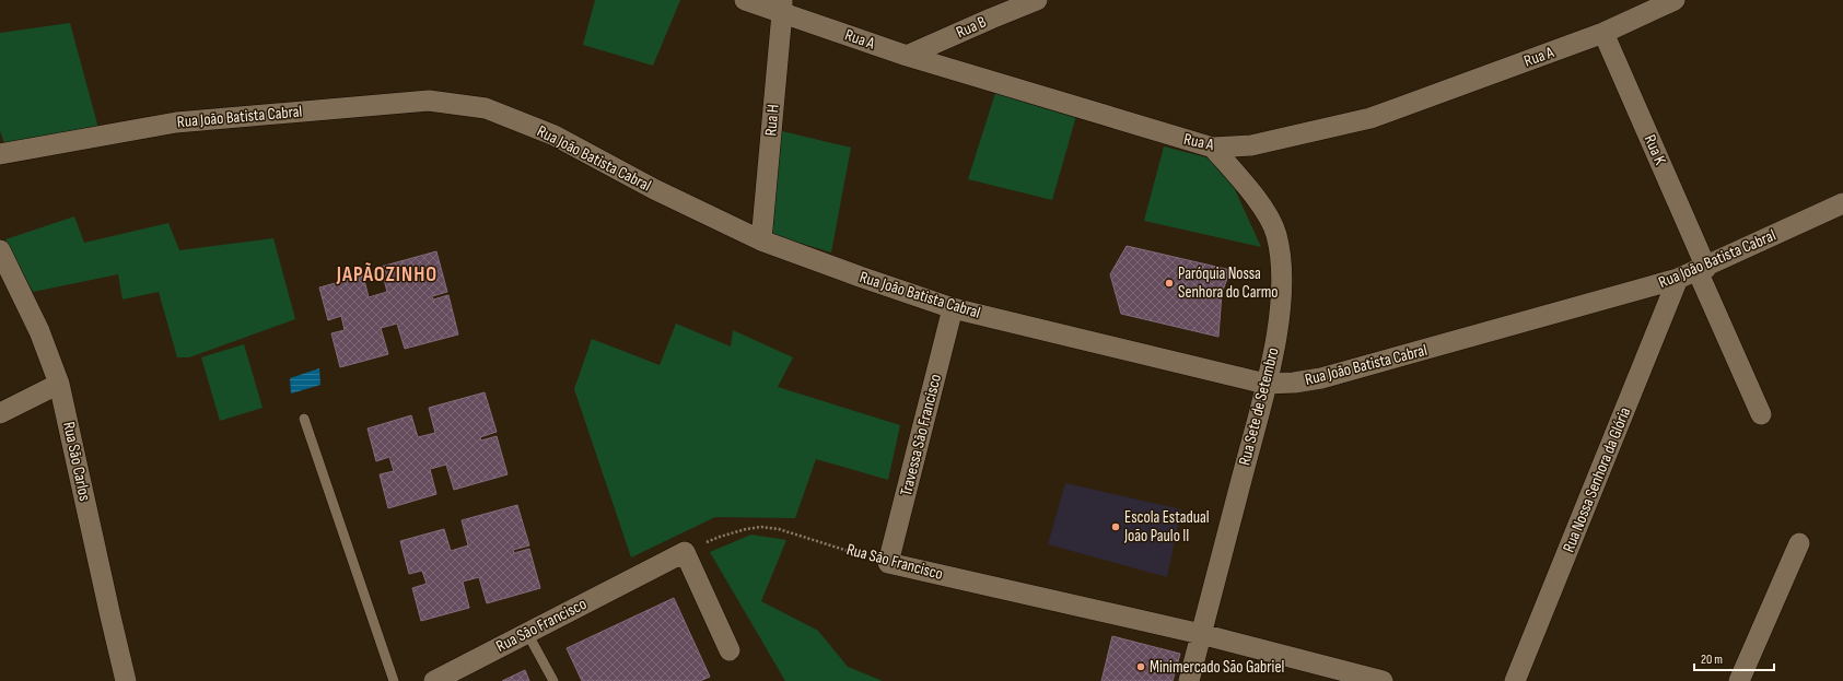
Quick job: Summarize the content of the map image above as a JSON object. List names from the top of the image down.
{
  "streets": {
    "street": [
      "Rua B",
      "Rua A",
      "Rua João Batista Cabral",
      "Rua H",
      "Rua K",
      "Rua Sete de Setembro",
      "Travessa São Francisco",
      "Rua São Carlos",
      "Rua Nossa Senhora da Glória",
      "Rua São Francisco"
    ]
  },
  "crossings": [
    ["Rua B", "Rua A"],
    ["Rua A", "Rua H"],
    ["Rua A", "Rua K"],
    ["Rua A", "Rua Sete de Setembro"],
    ["Rua João Batista Cabral", "Rua H"],
    ["Rua João Batista Cabral", "Rua K"],
    ["Rua João Batista Cabral", "Rua Sete de Setembro"],
    ["Rua João Batista Cabral", "Travessa São Francisco"],
    ["Rua João Batista Cabral", "Rua Nossa Senhora da Glória"],
    ["Rua Sete de Setembro", "Rua São Francisco"],
    ["Travessa São Francisco", "Rua São Francisco"]
  ],
  "districts": ["JAPÃOZINHO"],
  "places": ["Paróquia Nossa Senhora do Carmo", "Escola Estadual João Paulo II", "Minimercado São Gabriel"],
  "scale_bar": "20 m"
}
